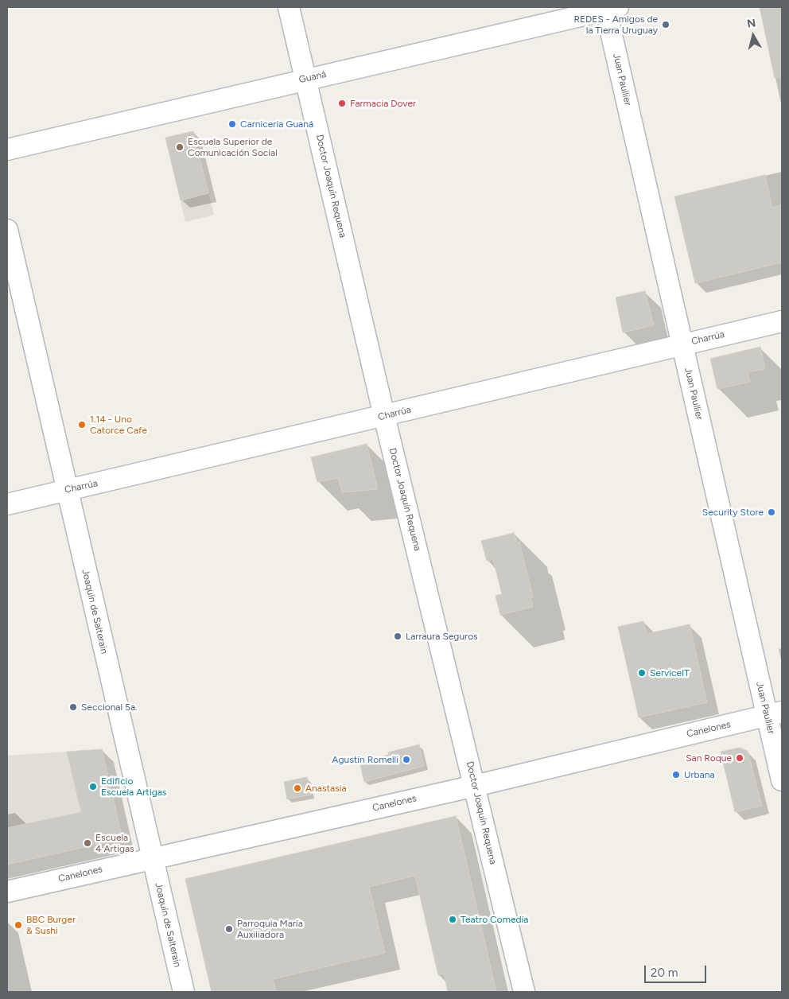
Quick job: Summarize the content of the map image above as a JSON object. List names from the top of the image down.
{
  "streets": {
    "street": [
      "Guaná",
      "Juan Paullier",
      "Doctor Joaquín Requena",
      "Charrúa",
      "Joaquín de Salterain",
      "Canelones"
    ]
  },
  "crossings": [
    ["Guaná", "Juan Paullier"],
    ["Guaná", "Doctor Joaquín Requena"],
    ["Juan Paullier", "Charrúa"],
    ["Juan Paullier", "Canelones"],
    ["Doctor Joaquín Requena", "Charrúa"],
    ["Doctor Joaquín Requena", "Canelones"],
    ["Charrúa", "Joaquín de Salterain"],
    ["Joaquín de Salterain", "Canelones"]
  ],
  "places": [
    "REDES - Amigos de la Tierra Uruguay",
    "Farmacia Dover",
    "Carniceria Guaná",
    "Escuela Superior de Comunicación Social",
    "1.14 - Uno Catorce Cafe",
    "Security Store",
    "Larraura Seguros",
    "ServiceIT",
    "Seccional 5a.",
    "San Roque",
    "Agustín Romelli",
    "Urbana",
    "Edificio Escuela Artigas",
    "Anastasia",
    "Escuela 4 Artigas",
    "Teatro Comedía",
    "BBC Burger & Sushi",
    "Parroquia María Auxiliadora"
  ],
  "scale_bar": "20 m",
  "north": "top"
}
